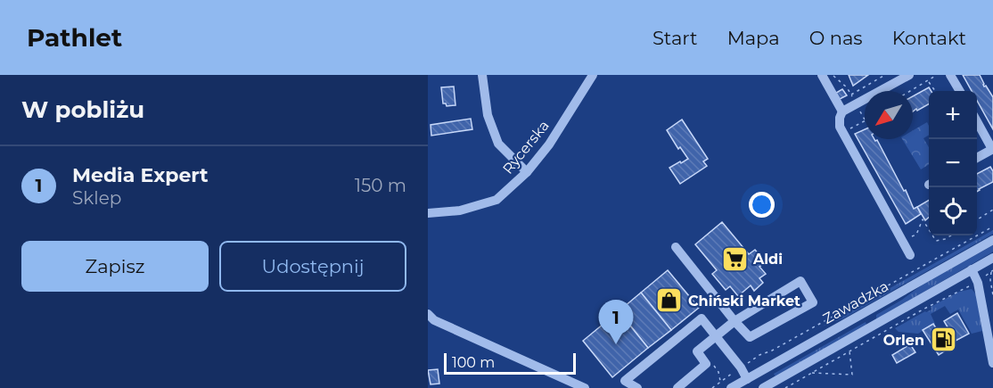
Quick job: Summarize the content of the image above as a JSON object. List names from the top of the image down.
{
  "streets": {
    "street": ["Rycerska", "Zawadzka"]
  },
  "places": {
    "supermarket": ["Aldi"],
    "shop": ["Chiński Market"],
    "fuel station": ["Orlen"]
  },
  "scale_bar": "100 m",
  "north": "bottom left",
  "page": {
    "header": "Pathlet",
    "nav": [
      "Start",
      "Mapa",
      "O nas",
      "Kontakt"
    ],
    "heading": "W pobliżu",
    "map_buttons": ["+", "−"],
    "list": [
      {
        "mark": "1",
        "name": "Media Expert",
        "note": "Sklep",
        "value": "150 m"
      }
    ],
    "buttons": ["Zapisz", "Udostępnij"],
    "pins": "1",
    "scale": "100 m"
  }
}
